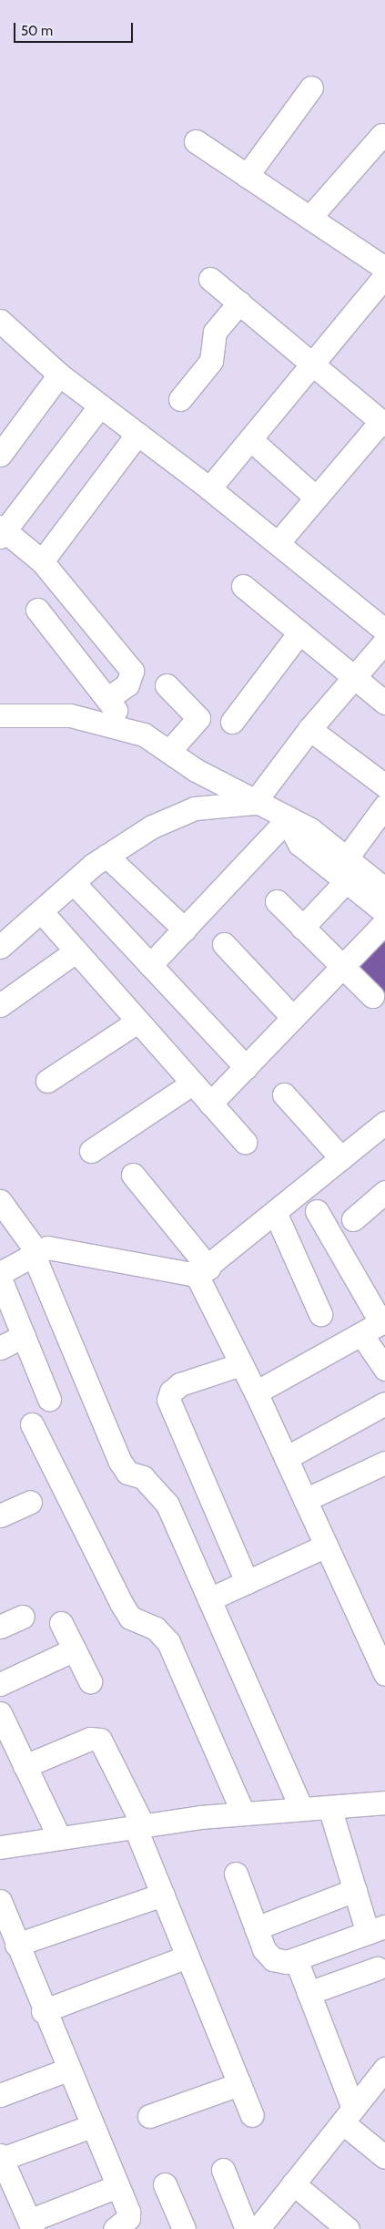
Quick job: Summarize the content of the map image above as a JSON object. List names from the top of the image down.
{
  "scale_bar": "50 m"
}
